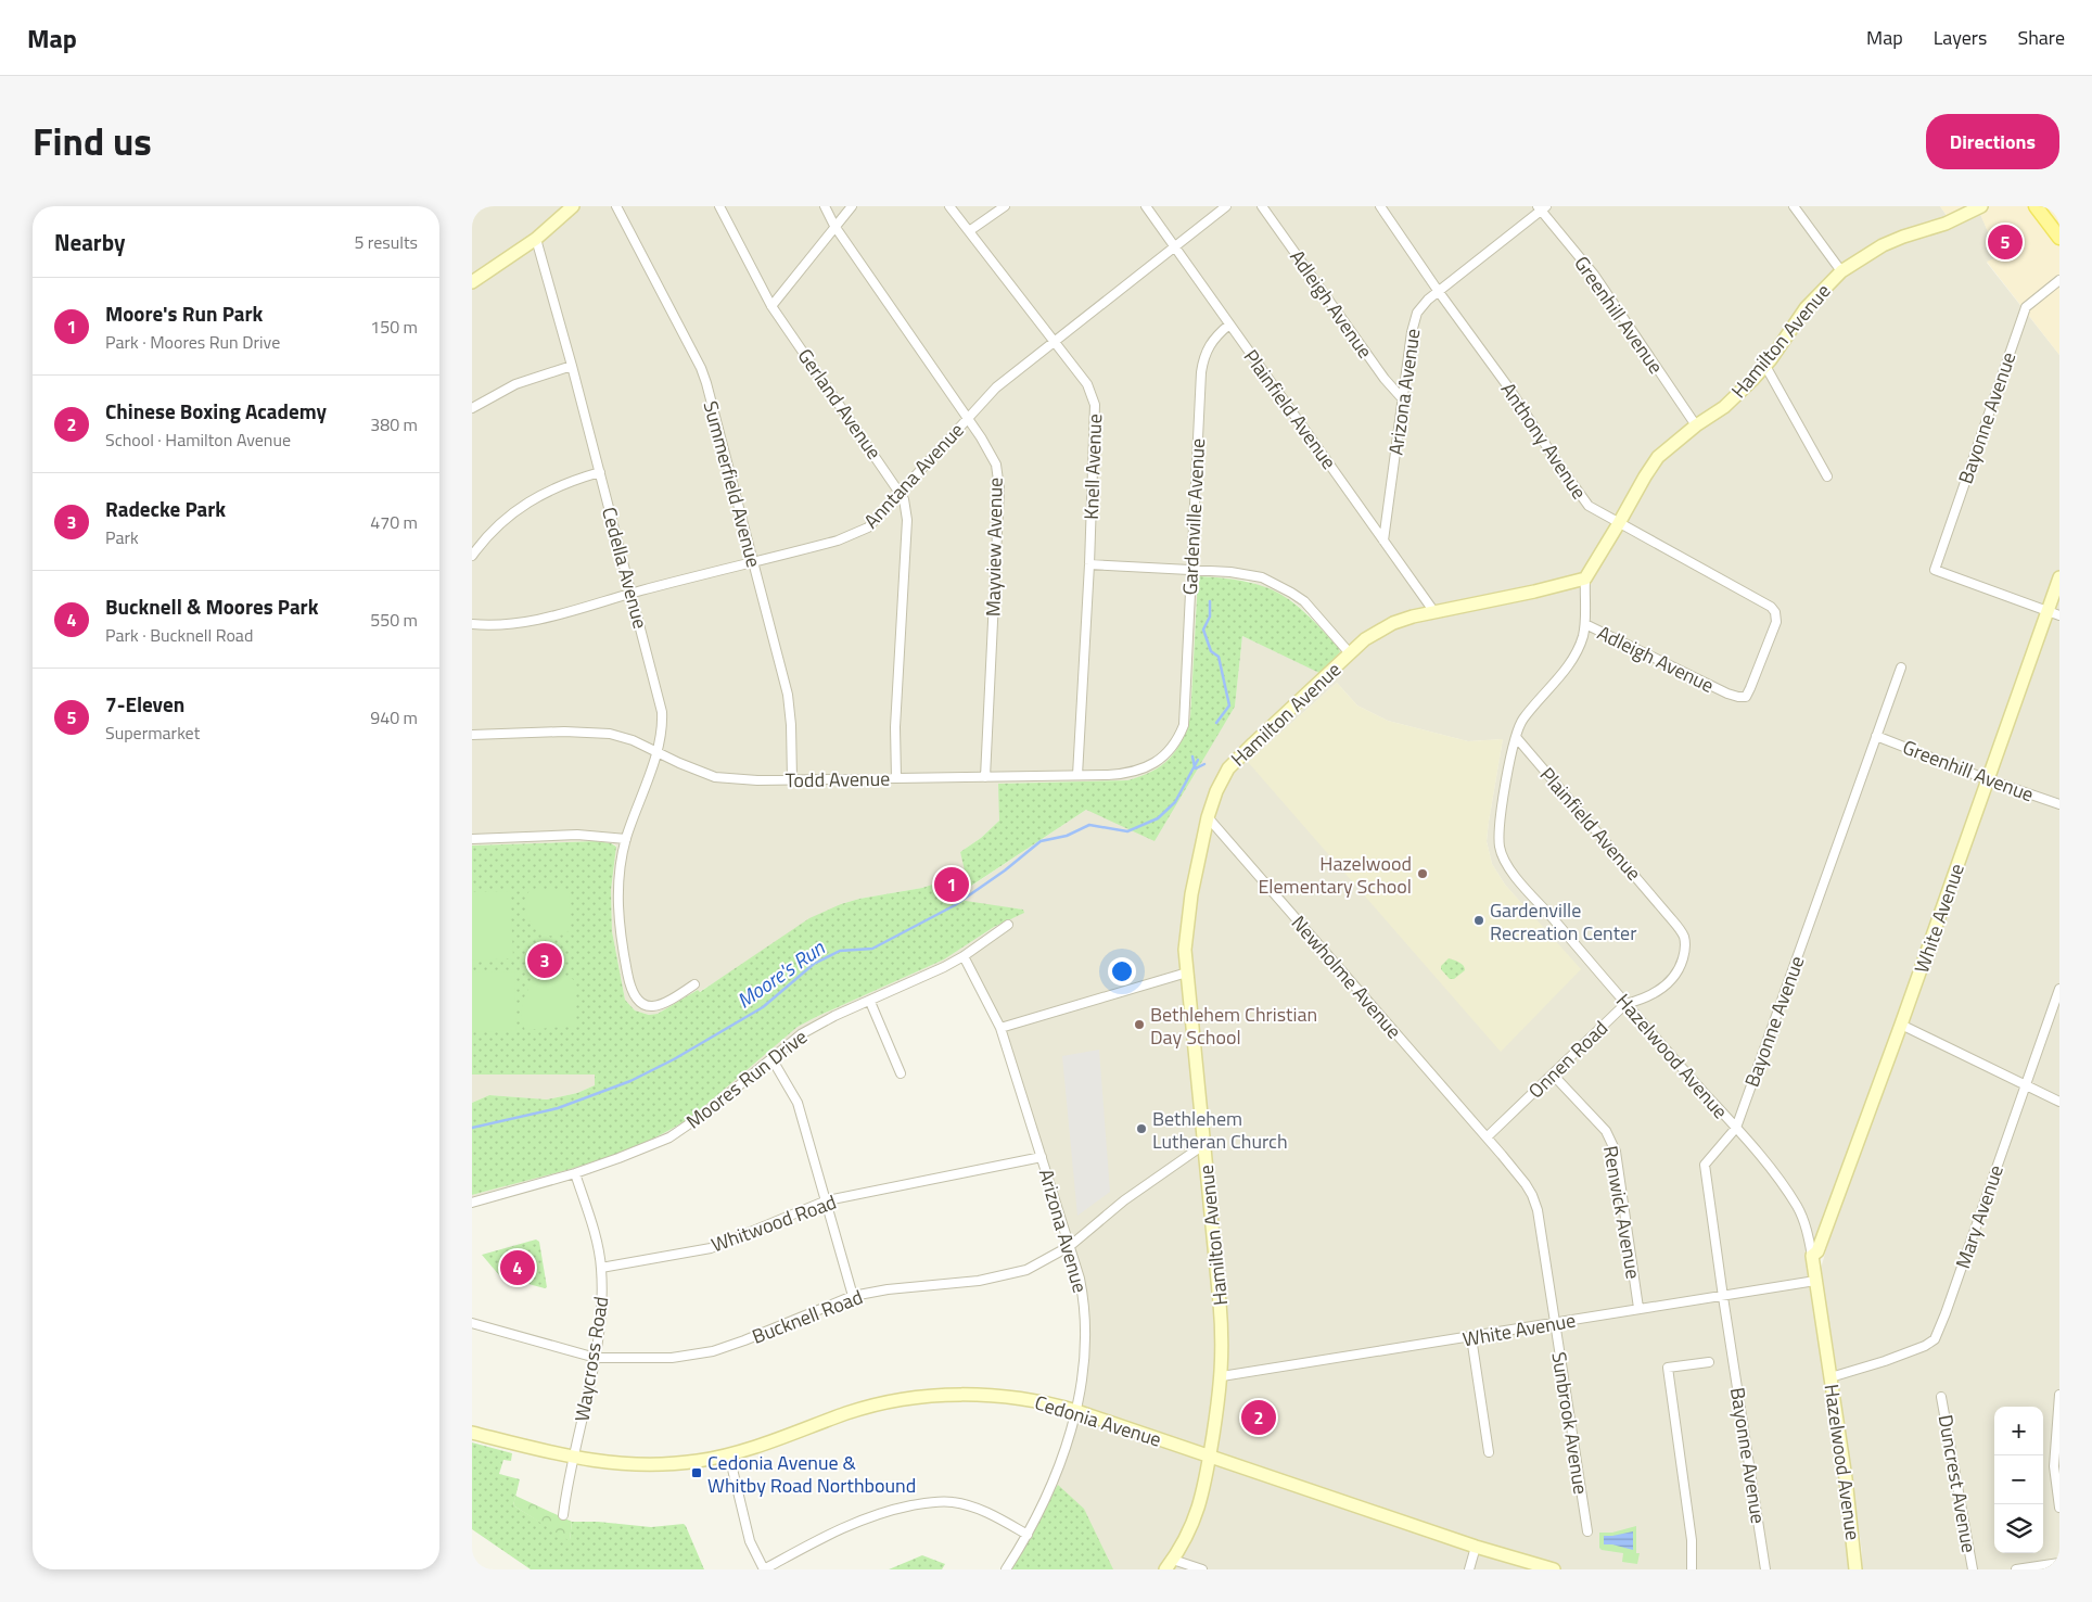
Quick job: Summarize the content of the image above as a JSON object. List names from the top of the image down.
{
  "streets": {
    "street": [
      "Adleigh Avenue",
      "Greenhill Avenue",
      "Hamilton Avenue",
      "Arizona Avenue",
      "Gerland Avenue",
      "Plainfield Avenue",
      "Bayonne Avenue",
      "Anthony Avenue",
      "Knell Avenue",
      "Anntana Avenue",
      "Summerfield Avenue",
      "Gardenville Avenue",
      "Mayview Avenue",
      "Cedella Avenue",
      "Todd Avenue",
      "White Avenue",
      "Newholme Avenue",
      "Hazelwood Avenue",
      "Onnen Road",
      "Moores Run Drive",
      "Renwick Avenue",
      "Mary Avenue",
      "Whitwood Road",
      "Bucknell Road",
      "Waycross Road",
      "Cedonia Avenue",
      "Sunbrook Avenue",
      "Duncrest Avenue"
    ]
  },
  "crossings": [
    ["Adleigh Avenue", "Arizona Avenue"],
    ["Adleigh Avenue", "Anthony Avenue"],
    ["Adleigh Avenue", "Hazelwood Avenue"],
    ["Greenhill Avenue", "Hamilton Avenue"],
    ["Greenhill Avenue", "Arizona Avenue"],
    ["Greenhill Avenue", "Bayonne Avenue"],
    ["Greenhill Avenue", "White Avenue"],
    ["Hamilton Avenue", "Plainfield Avenue"],
    ["Hamilton Avenue", "Anthony Avenue"],
    ["Hamilton Avenue", "White Avenue"],
    ["Hamilton Avenue", "Newholme Avenue"],
    ["Hamilton Avenue", "Hazelwood Avenue"],
    ["Hamilton Avenue", "Bucknell Road"],
    ["Hamilton Avenue", "Cedonia Avenue"],
    ["Arizona Avenue", "Plainfield Avenue"],
    ["Arizona Avenue", "Anthony Avenue"],
    ["Arizona Avenue", "Moores Run Drive"],
    ["Arizona Avenue", "Whitwood Road"],
    ["Arizona Avenue", "Bucknell Road"],
    ["Arizona Avenue", "Cedonia Avenue"],
    ["Gerland Avenue", "Anntana Avenue"],
    ["Gerland Avenue", "Todd Avenue"],
    ["Plainfield Avenue", "Anntana Avenue"],
    ["Plainfield Avenue", "Gardenville Avenue"],
    ["Plainfield Avenue", "Hazelwood Avenue"],
    ["Plainfield Avenue", "Onnen Road"],
    ["Bayonne Avenue", "White Avenue"],
    ["Bayonne Avenue", "Hazelwood Avenue"],
    ["Knell Avenue", "Anntana Avenue"],
    ["Knell Avenue", "Todd Avenue"],
    ["Anntana Avenue", "Summerfield Avenue"],
    ["Anntana Avenue", "Mayview Avenue"],
    ["Anntana Avenue", "Cedella Avenue"],
    ["Summerfield Avenue", "Todd Avenue"],
    ["Gardenville Avenue", "Todd Avenue"],
    ["Mayview Avenue", "Todd Avenue"],
    ["Cedella Avenue", "Todd Avenue"],
    ["White Avenue", "Hazelwood Avenue"],
    ["White Avenue", "Renwick Avenue"],
    ["White Avenue", "Sunbrook Avenue"],
    ["Newholme Avenue", "Onnen Road"],
    ["Newholme Avenue", "Sunbrook Avenue"],
    ["Hazelwood Avenue", "Onnen Road"],
    ["Hazelwood Avenue", "Mary Avenue"],
    ["Onnen Road", "Renwick Avenue"],
    ["Onnen Road", "Sunbrook Avenue"],
    ["Moores Run Drive", "Waycross Road"],
    ["Whitwood Road", "Waycross Road"],
    ["Bucknell Road", "Waycross Road"],
    ["Waycross Road", "Cedonia Avenue"]
  ],
  "water": ["Moore's Run"],
  "places": {
    "other": [
      "Hazelwood Elementary School",
      "Gardenville Recreation Center",
      "Bethlehem Christian Day School",
      "Bethlehem Lutheran Church"
    ],
    "transit": ["Cedonia Avenue & Whitby Road Northbound"]
  },
  "page": {
    "header": "Map",
    "nav": ["Map", "Layers", "Share"],
    "title": "Find us",
    "buttons": "Directions",
    "heading": ["Nearby", "5 results"],
    "pins": [
      "5",
      "1",
      "3",
      "4",
      "2"
    ],
    "list": [
      {
        "mark": "1",
        "name": "Moore's Run Park",
        "note": "Park · Moores Run Drive",
        "value": "150 m"
      },
      {
        "mark": "2",
        "name": "Chinese Boxing Academy",
        "note": "School · Hamilton Avenue",
        "value": "380 m"
      },
      {
        "mark": "3",
        "name": "Radecke Park",
        "note": "Park",
        "value": "470 m"
      },
      {
        "mark": "4",
        "name": "Bucknell & Moores Park",
        "note": "Park · Bucknell Road",
        "value": "550 m"
      },
      {
        "mark": "5",
        "name": "7-Eleven",
        "note": "Supermarket",
        "value": "940 m"
      }
    ],
    "map_buttons": ["+", "−"]
  }
}
